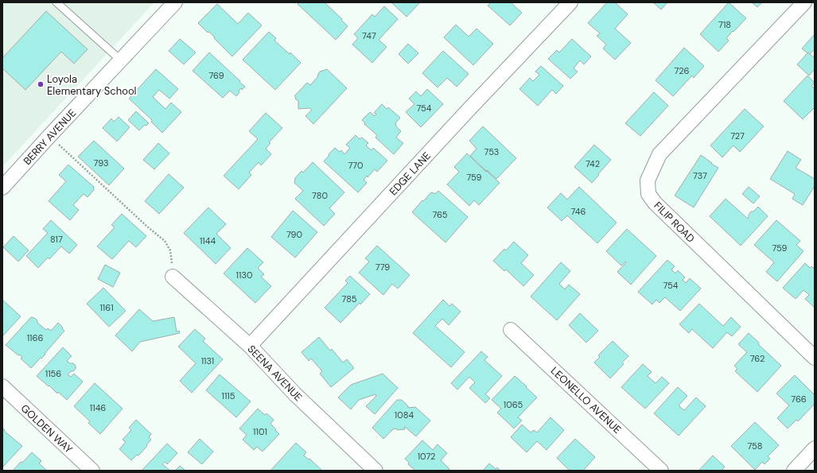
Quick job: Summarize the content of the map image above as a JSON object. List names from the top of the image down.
{
  "streets": {
    "street": [
      "BERRY AVENUE",
      "EDGE LANE",
      "FILIP ROAD",
      "SEENA AVENUE",
      "LEONELLO AVENUE",
      "GOLDEN WAY"
    ]
  },
  "crossings": [
    ["EDGE LANE", "SEENA AVENUE"]
  ],
  "places": ["Loyola Elementary School"],
  "house_numbers": [
    "718",
    "747",
    "726",
    "769",
    "754",
    "727",
    "753",
    "793",
    "742",
    "770",
    "737",
    "759",
    "780",
    "746",
    "765",
    "790",
    "817",
    "1144",
    "759",
    "779",
    "1130",
    "754",
    "785",
    "1161",
    "1166",
    "762",
    "1131",
    "1156",
    "1115",
    "766",
    "1065",
    "1146",
    "1084",
    "1101",
    "758",
    "1072"
  ]
}
